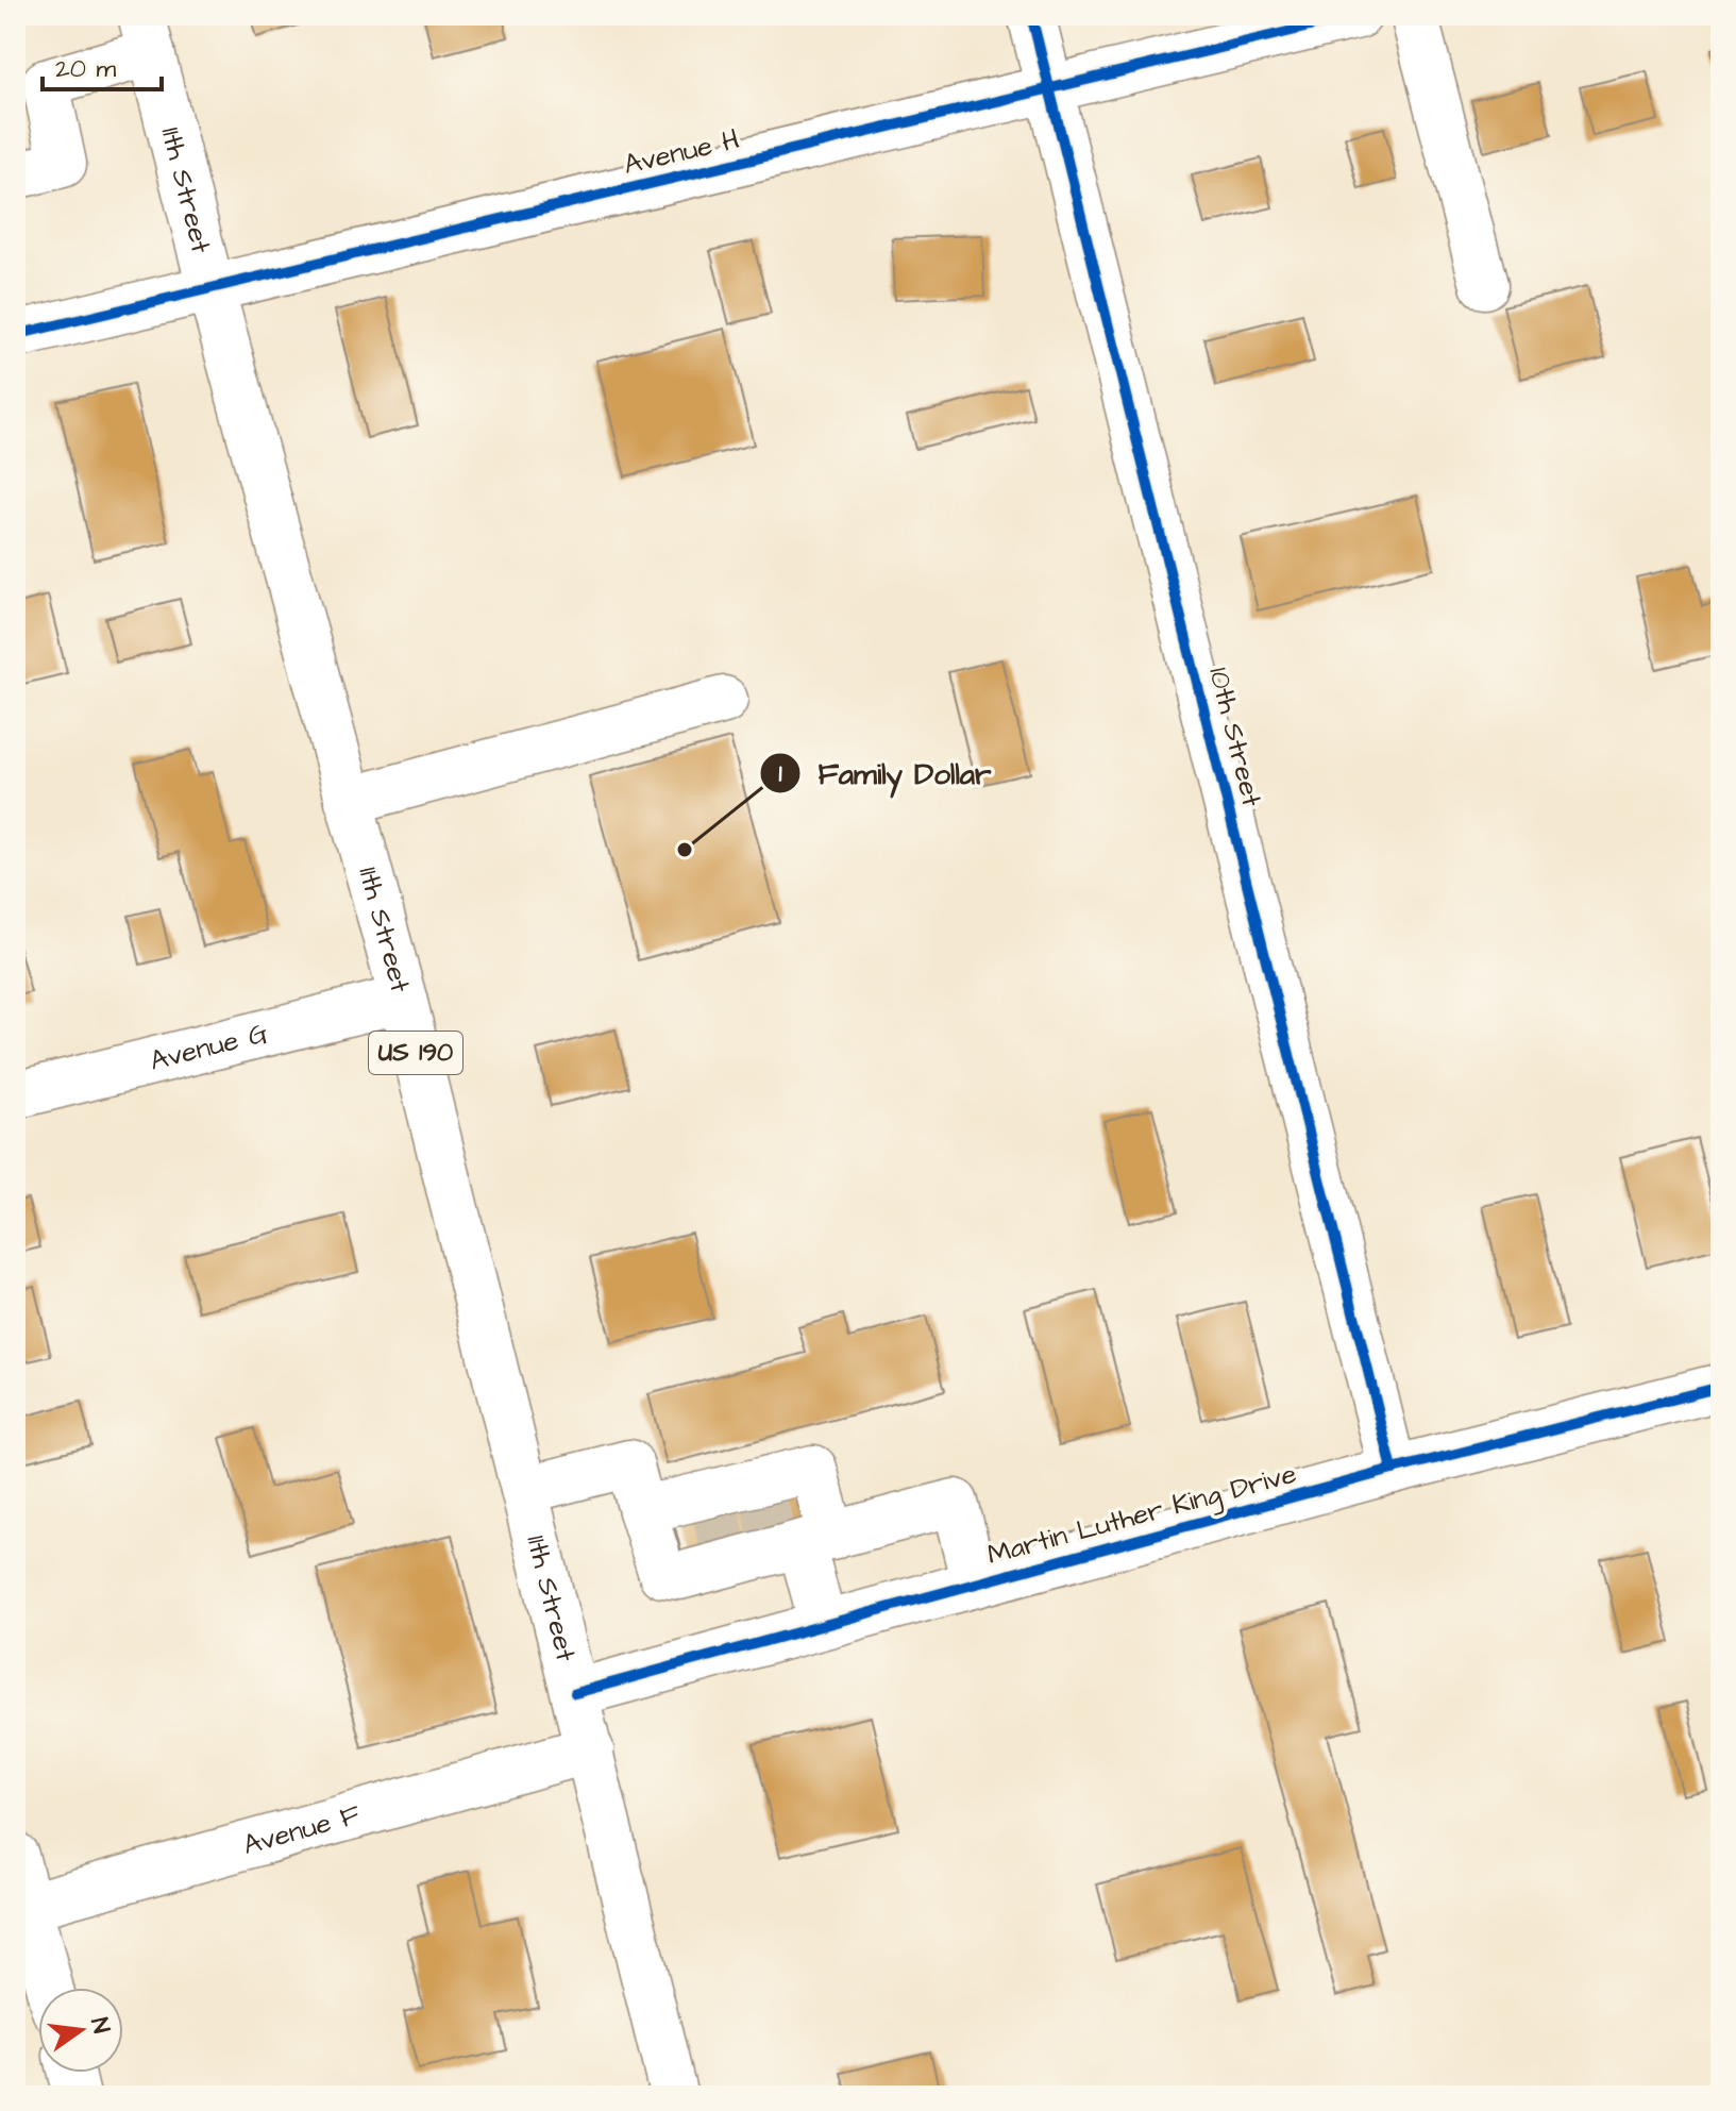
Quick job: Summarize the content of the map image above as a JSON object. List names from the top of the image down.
{
  "streets": {
    "street": [
      "Avenue H",
      "11th Street",
      "10th Street",
      "Avenue G",
      "US 190",
      "Martin Luther King Drive",
      "Avenue F"
    ]
  },
  "crossings": [
    ["Avenue H", "11th Street"],
    ["Avenue H", "10th Street"],
    ["11th Street", "Avenue G"],
    ["11th Street", "Martin Luther King Drive"],
    ["11th Street", "Avenue F"],
    ["10th Street", "Martin Luther King Drive"]
  ],
  "places": ["Family Dollar"],
  "scale_bar": "20 m",
  "north": "right"
}
